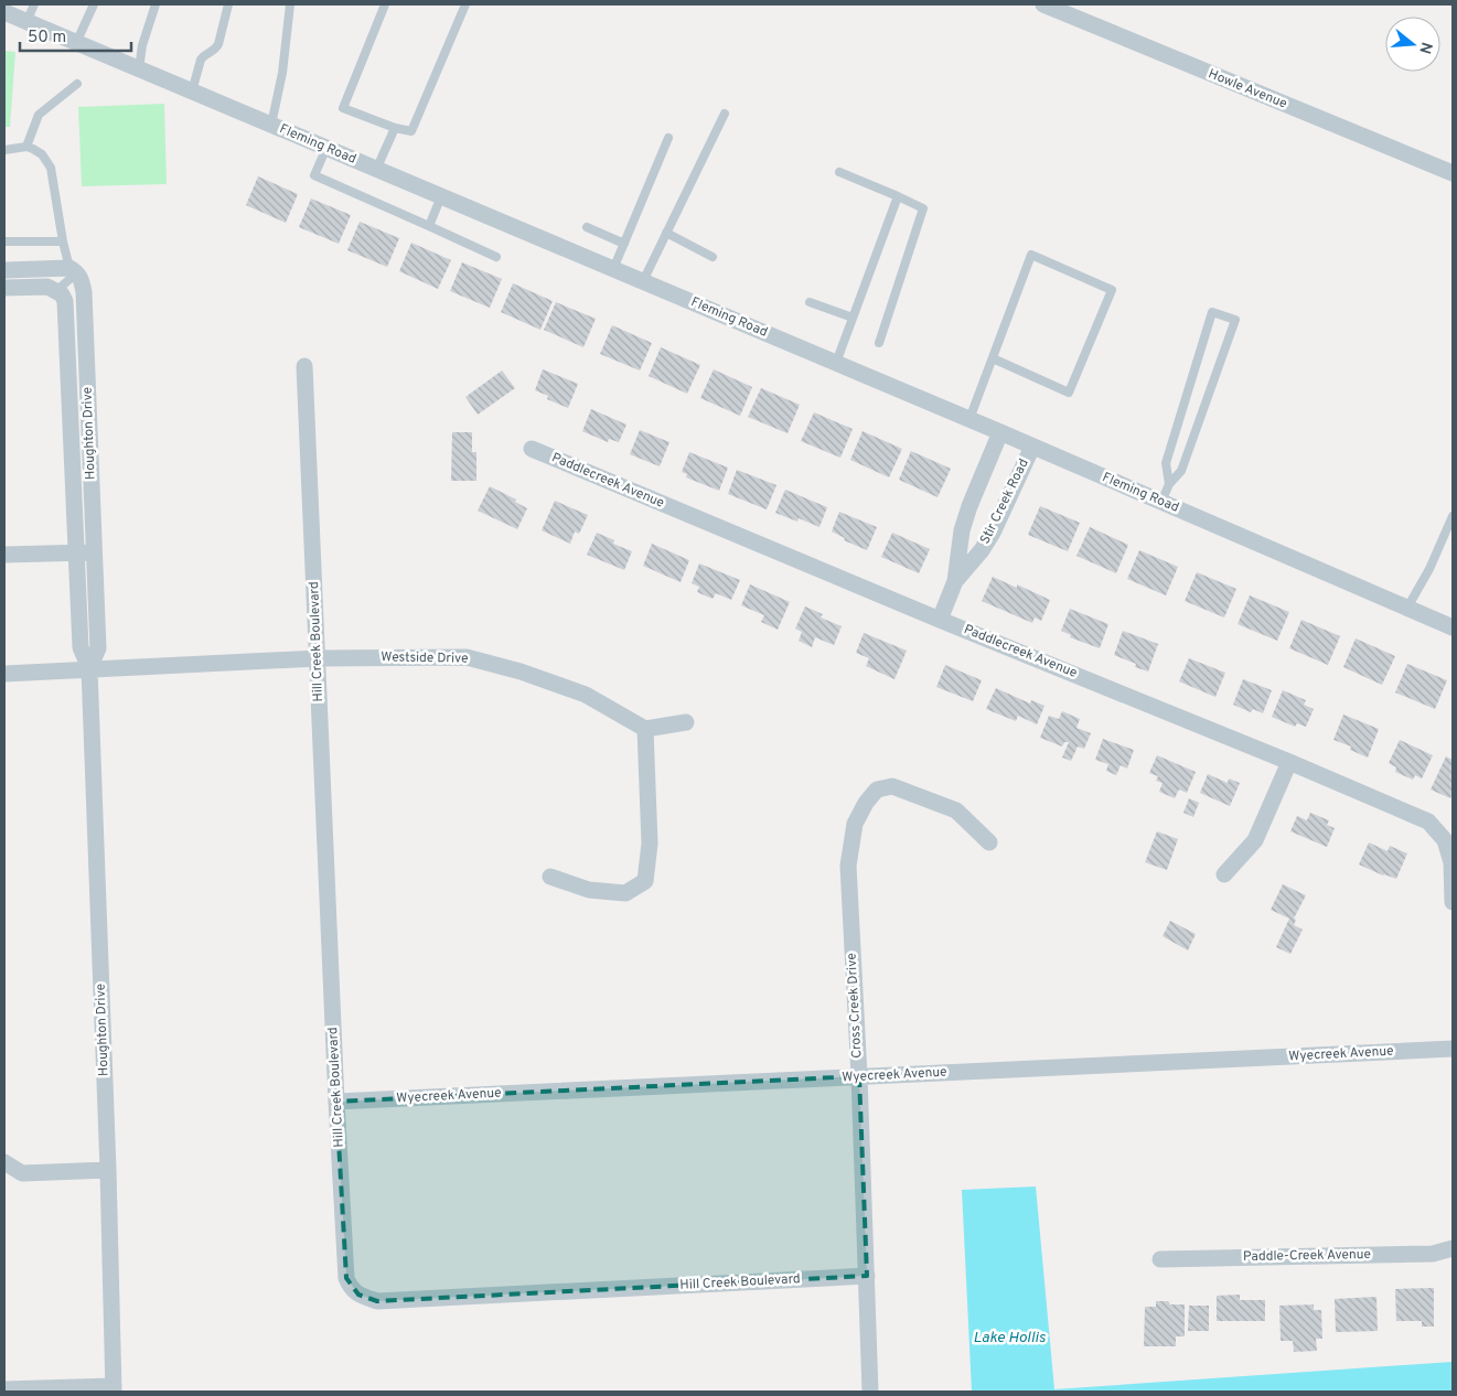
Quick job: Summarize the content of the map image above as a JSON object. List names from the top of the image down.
{
  "streets": {
    "street": [
      "Howle Avenue",
      "Fleming Road",
      "Houghton Drive",
      "Paddlecreek Avenue",
      "Stir Creek Road",
      "Hill Creek Boulevard",
      "Westside Drive",
      "Cross Creek Drive",
      "Wyecreek Avenue",
      "Paddle-Creek Avenue"
    ]
  },
  "crossings": [
    ["Fleming Road", "Stir Creek Road"],
    ["Houghton Drive", "Westside Drive"],
    ["Paddlecreek Avenue", "Stir Creek Road"],
    ["Hill Creek Boulevard", "Westside Drive"],
    ["Hill Creek Boulevard", "Cross Creek Drive"],
    ["Hill Creek Boulevard", "Wyecreek Avenue"],
    ["Cross Creek Drive", "Wyecreek Avenue"]
  ],
  "water": ["Lake Hollis"],
  "scale_bar": "50 m",
  "north": "right"
}
